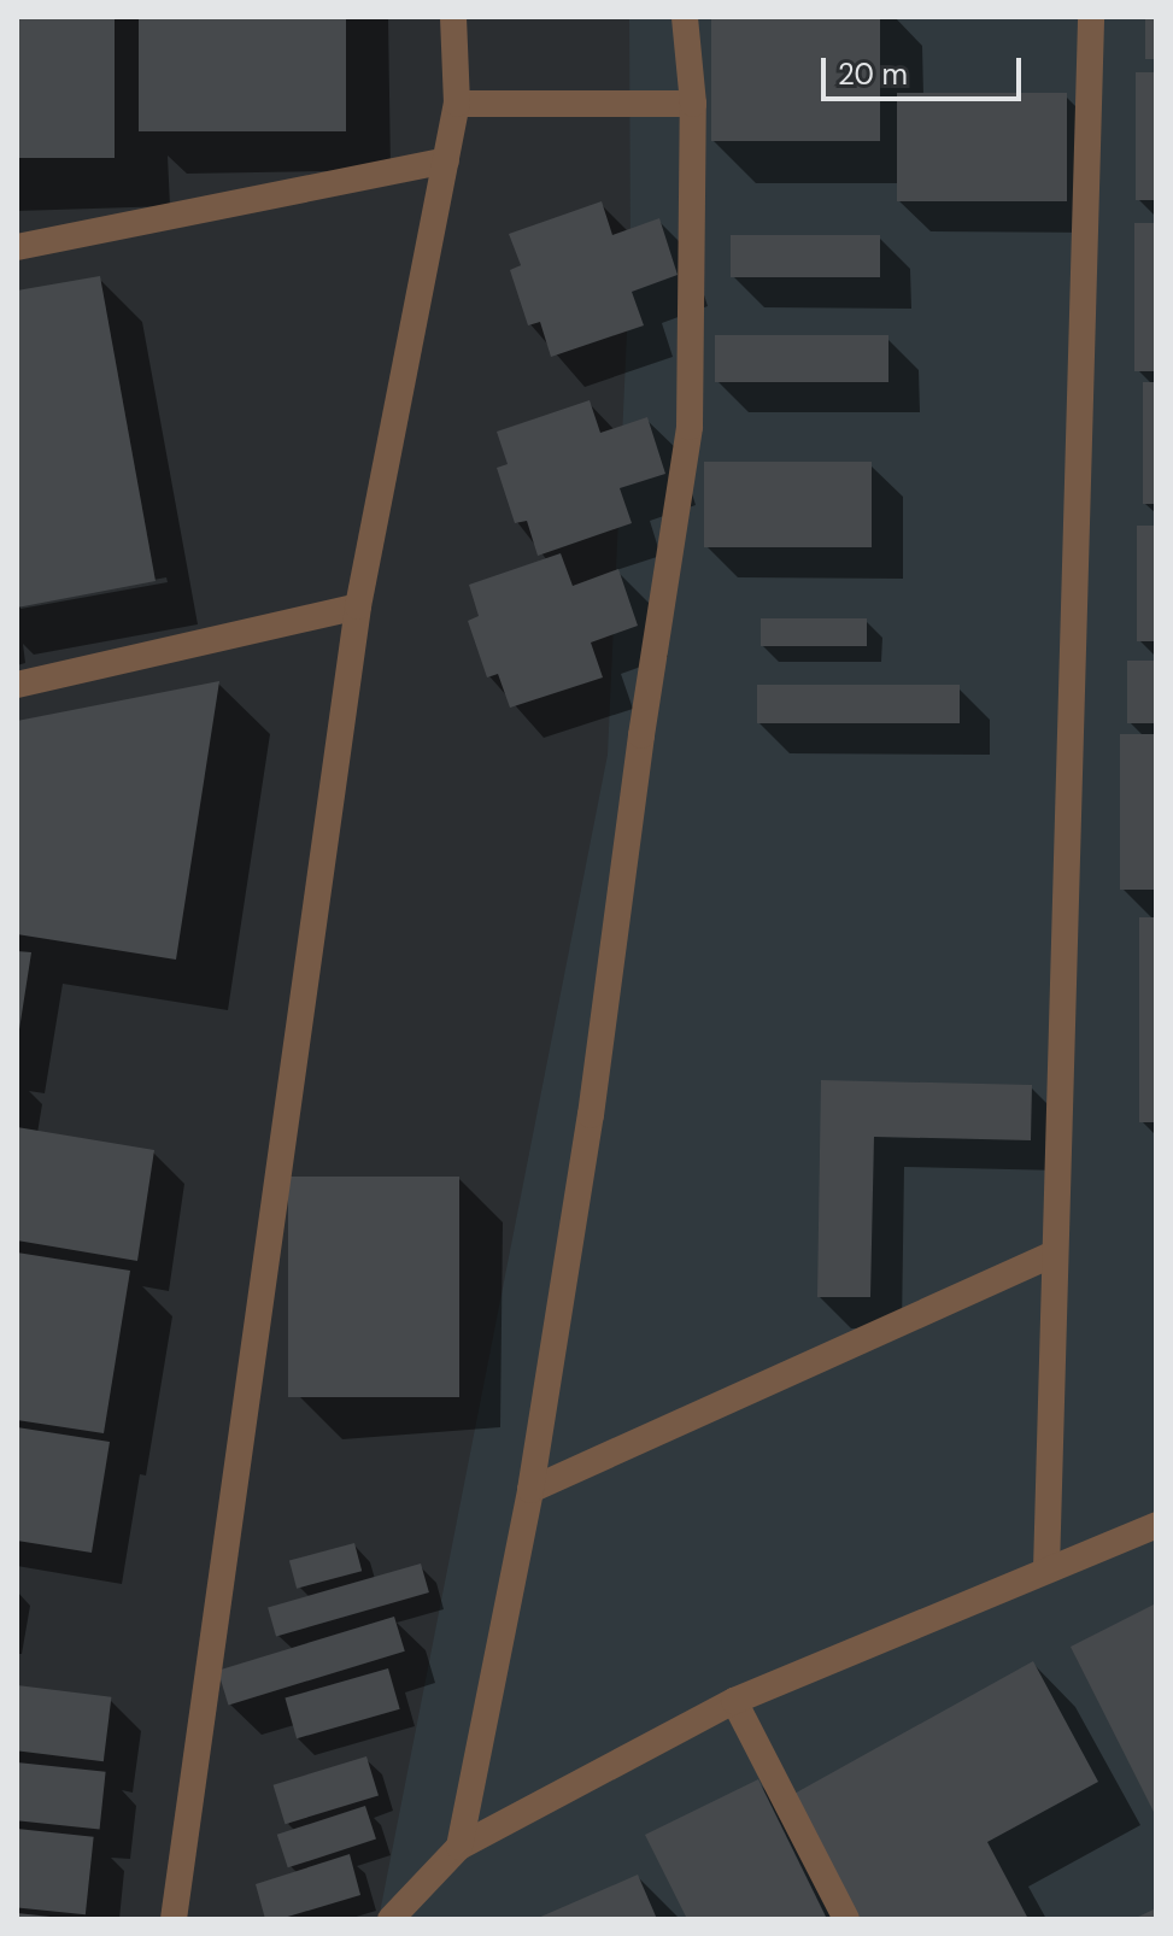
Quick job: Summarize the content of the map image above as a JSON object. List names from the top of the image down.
{
  "scale_bar": "20 m"
}
